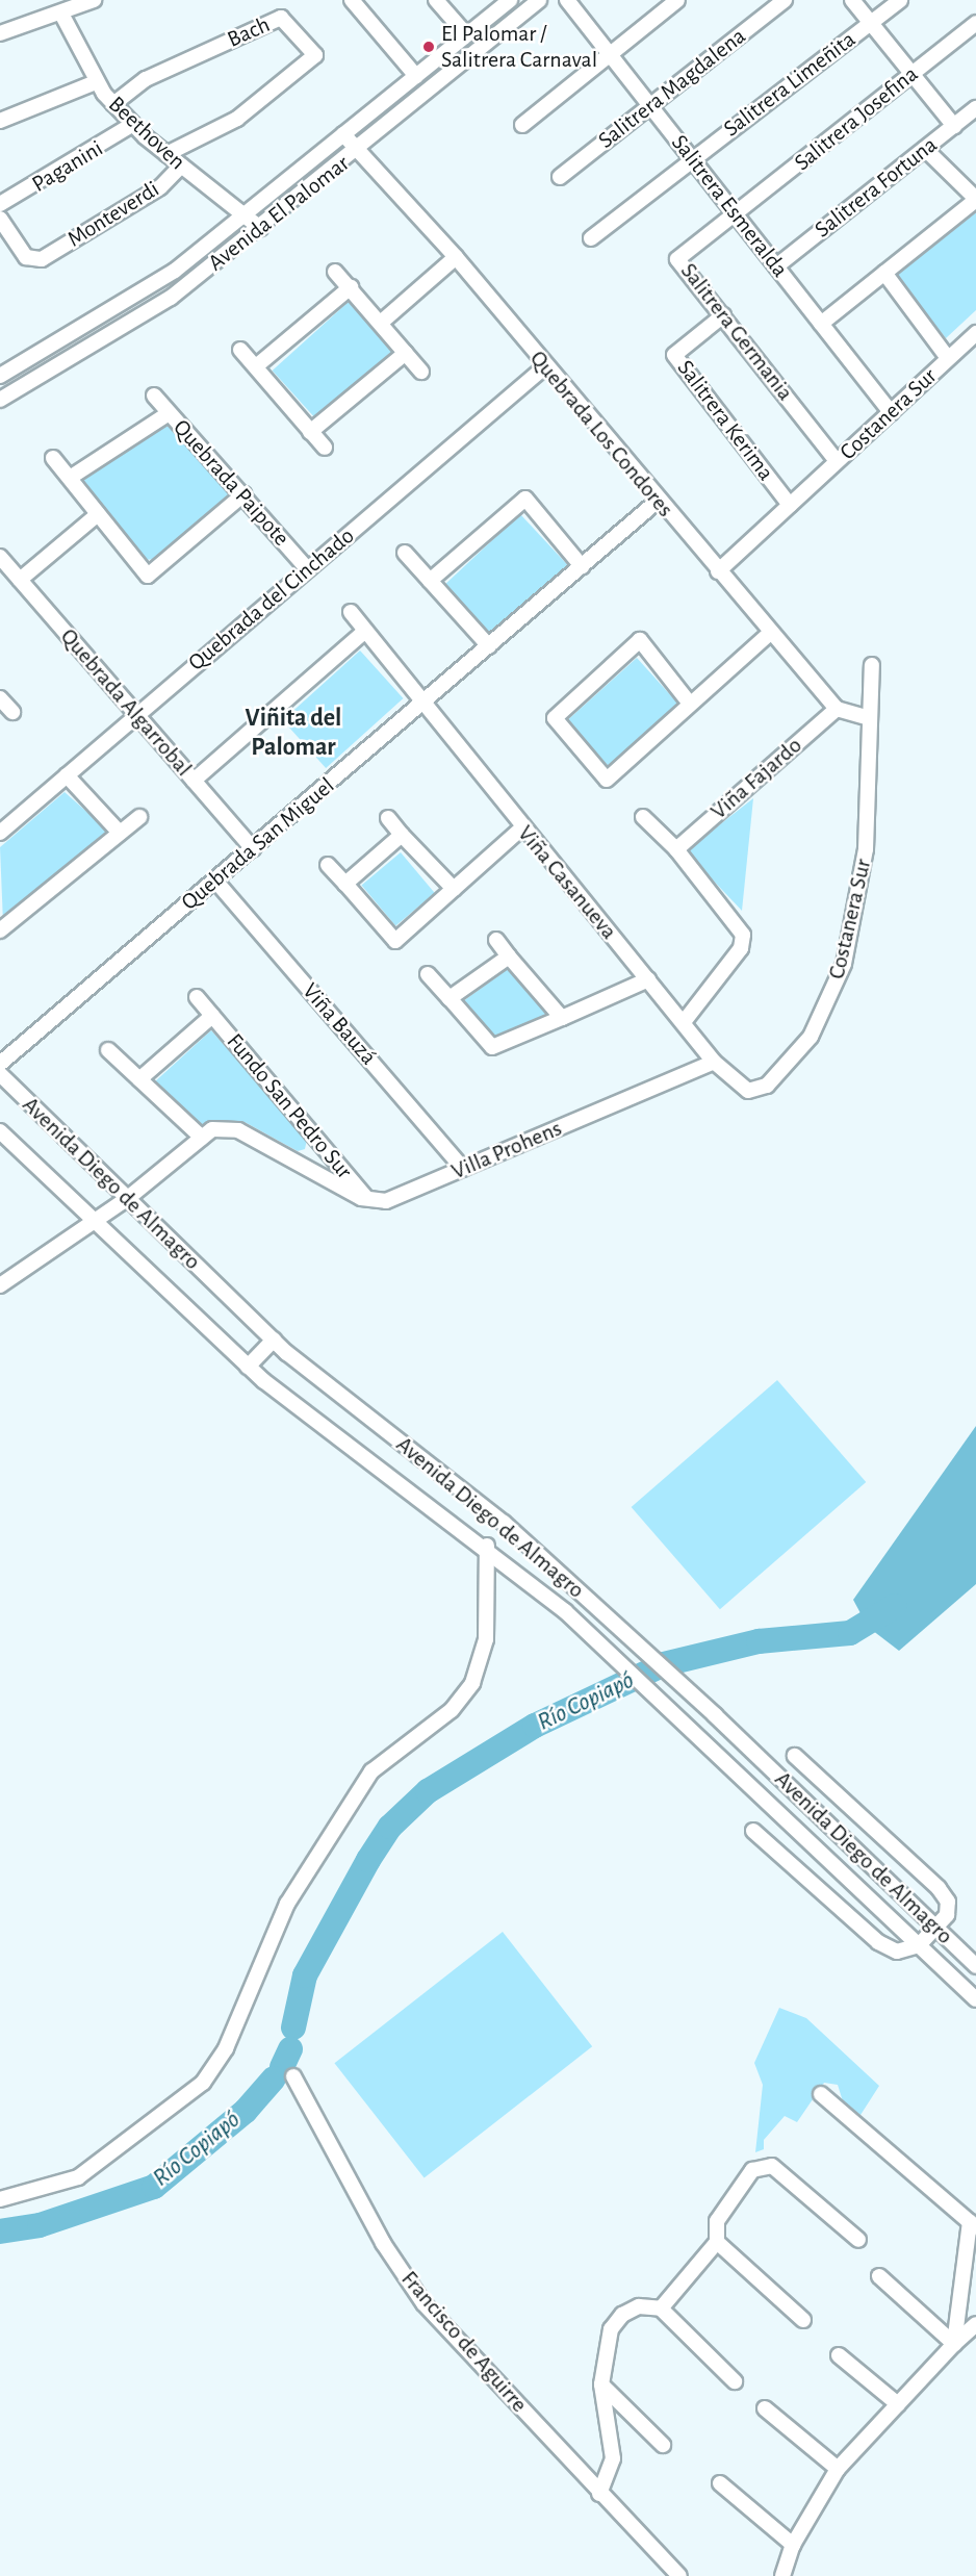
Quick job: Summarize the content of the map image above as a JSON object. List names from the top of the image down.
{
  "streets": {
    "street": [
      "Bach",
      "Salitrera Limeñita",
      "Salitrera Magdalena",
      "Salitrera Josefina",
      "Beethoven",
      "Paganini",
      "Salitrera Fortuna",
      "Salitrera Esmeralda",
      "Avenida El Palomar",
      "Monteverdi",
      "Salitrera Germania",
      "Costanera Sur",
      "Salitrera Kerima",
      "Quebrada Los Condores",
      "Quebrada Paipote",
      "Quebrada del Cinchado",
      "Quebrada Algarrobal",
      "Viña Fajardo",
      "Quebrada San Miguel",
      "Viña Casanueva",
      "Viña Bauzá",
      "Fundo San Pedro Sur",
      "Villa Prohens",
      "Avenida Diego de Almagro",
      "Francisco de Aguirre"
    ]
  },
  "crossings": [
    ["Bach", "Beethoven"],
    ["Salitrera Limeñita", "Salitrera Esmeralda"],
    ["Salitrera Magdalena", "Salitrera Esmeralda"],
    ["Salitrera Josefina", "Salitrera Esmeralda"],
    ["Salitrera Josefina", "Salitrera Germania"],
    ["Beethoven", "Paganini"],
    ["Beethoven", "Avenida El Palomar"],
    ["Beethoven", "Monteverdi"],
    ["Salitrera Fortuna", "Salitrera Esmeralda"],
    ["Salitrera Esmeralda", "Salitrera Germania"],
    ["Salitrera Esmeralda", "Costanera Sur"],
    ["Avenida El Palomar", "Quebrada Los Condores"],
    ["Salitrera Germania", "Costanera Sur"],
    ["Salitrera Germania", "Salitrera Kerima"],
    ["Costanera Sur", "Salitrera Kerima"],
    ["Costanera Sur", "Quebrada Los Condores"],
    ["Costanera Sur", "Viña Casanueva"],
    ["Costanera Sur", "Villa Prohens"],
    ["Quebrada Los Condores", "Quebrada del Cinchado"],
    ["Quebrada Los Condores", "Viña Fajardo"],
    ["Quebrada Los Condores", "Quebrada San Miguel"],
    ["Quebrada Paipote", "Quebrada del Cinchado"],
    ["Quebrada del Cinchado", "Quebrada Algarrobal"],
    ["Quebrada Algarrobal", "Quebrada San Miguel"],
    ["Quebrada San Miguel", "Viña Casanueva"],
    ["Quebrada San Miguel", "Viña Bauzá"],
    ["Viña Casanueva", "Villa Prohens"],
    ["Viña Bauzá", "Villa Prohens"],
    ["Fundo San Pedro Sur", "Villa Prohens"],
    ["Villa Prohens", "Avenida Diego de Almagro"]
  ],
  "districts": ["Viñita del Palomar"],
  "water": ["Río Copiapó"],
  "places": ["El Palomar / Salitrera Carnaval"]
}
